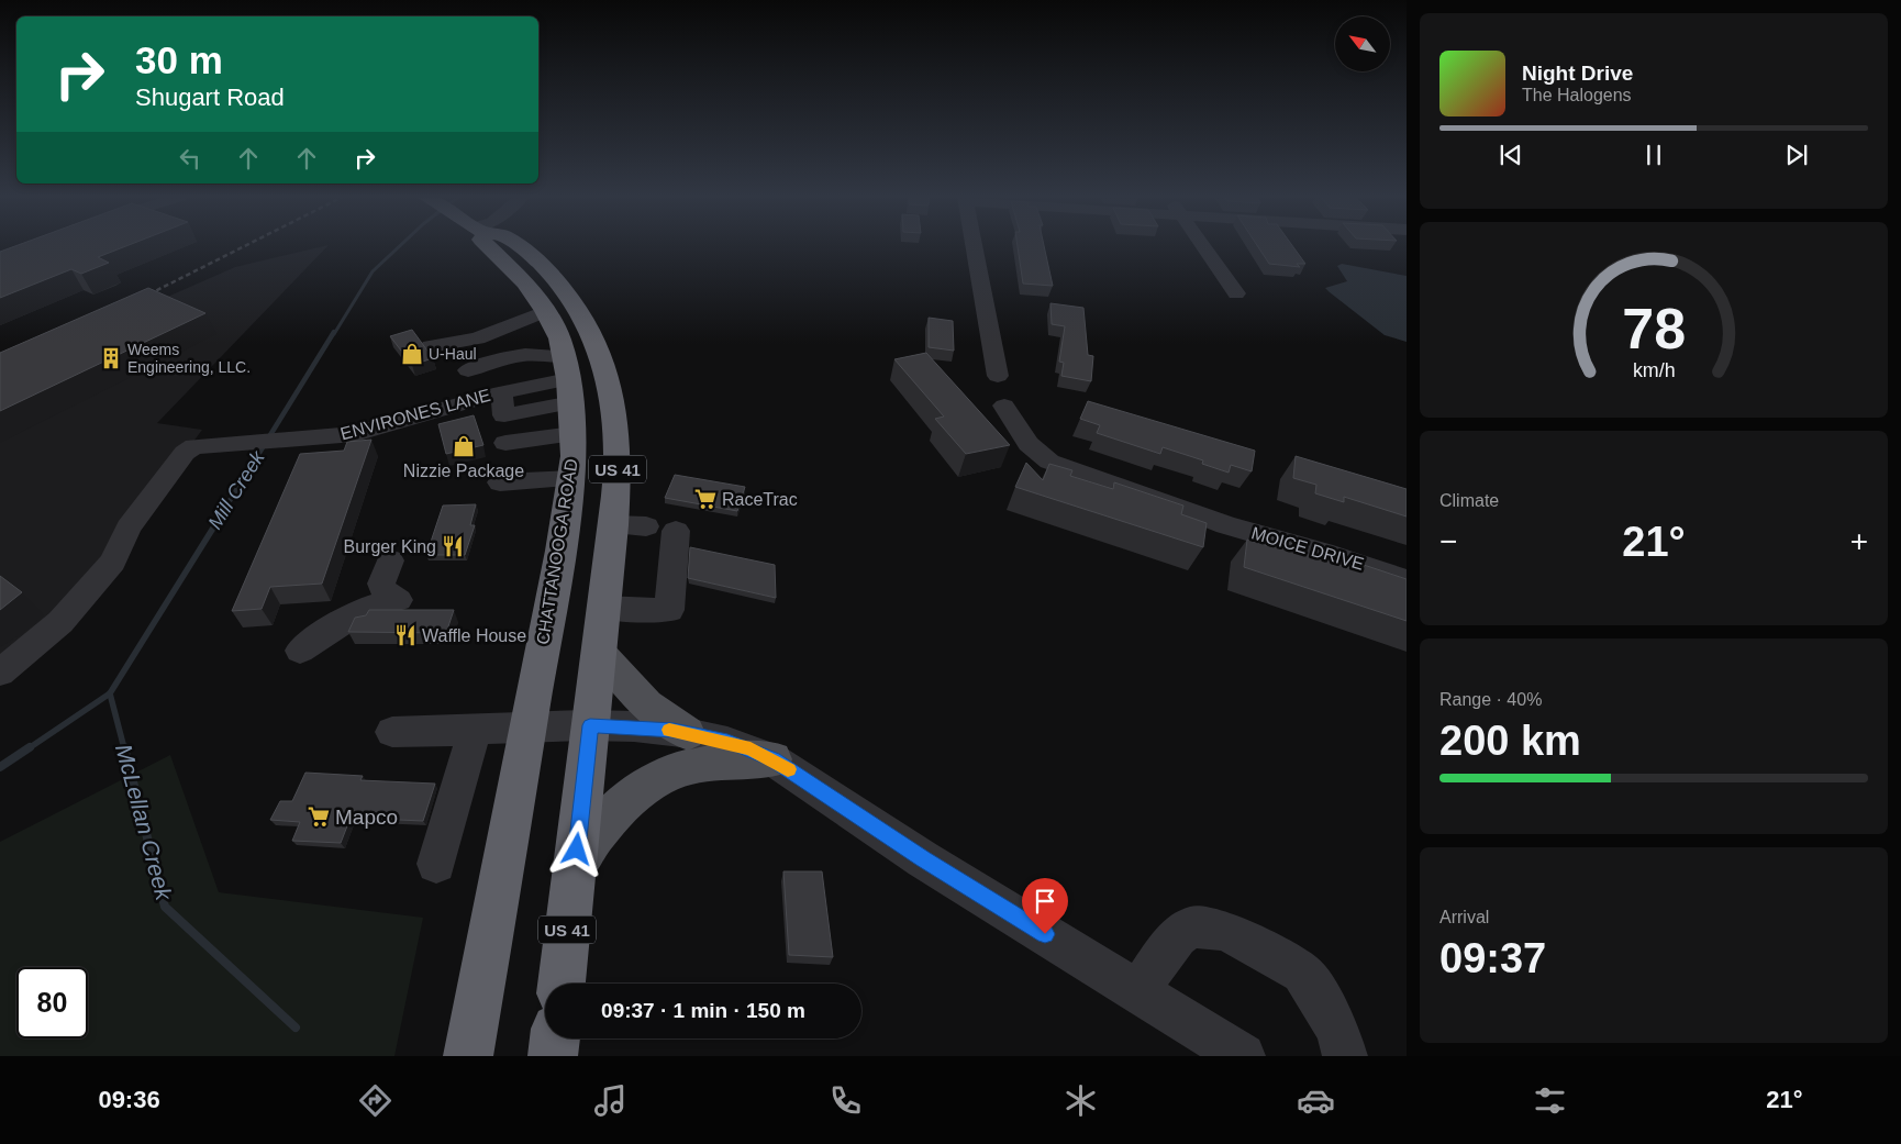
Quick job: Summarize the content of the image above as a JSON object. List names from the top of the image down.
{
  "streets": {
    "highway": ["US 41", "CHATTANOOGA ROAD"],
    "street": ["ENVIRONES LANE", "MOICE DRIVE"]
  },
  "crossings": [
    ["ENVIRONES LANE", "CHATTANOOGA ROAD"]
  ],
  "water": ["Mill Creek", "McLellan Creek"],
  "places": {
    "shop": ["U-Haul", "Nizzie Package"],
    "building": ["Weems Engineering, LLC."],
    "supermarket": ["RaceTrac", "Mapco"],
    "restaurant": ["Burger King", "Waffle House"]
  },
  "north": "top left",
  "page": {
    "turn": ["30 m", "Shugart Road"],
    "song": ["Night Drive", "The Halogens"],
    "tile": [
      "Climate",
      ["Range · 40%", "200 km"],
      ["Arrival", "09:37"]
    ],
    "heat": ["−", "21°", "+"],
    "limit": "80",
    "trip": "09:37 · 1 min · 150 m",
    "tabs": ["09:36", "21°"],
    "gauge": ["78", "km/h"]
  }
}
